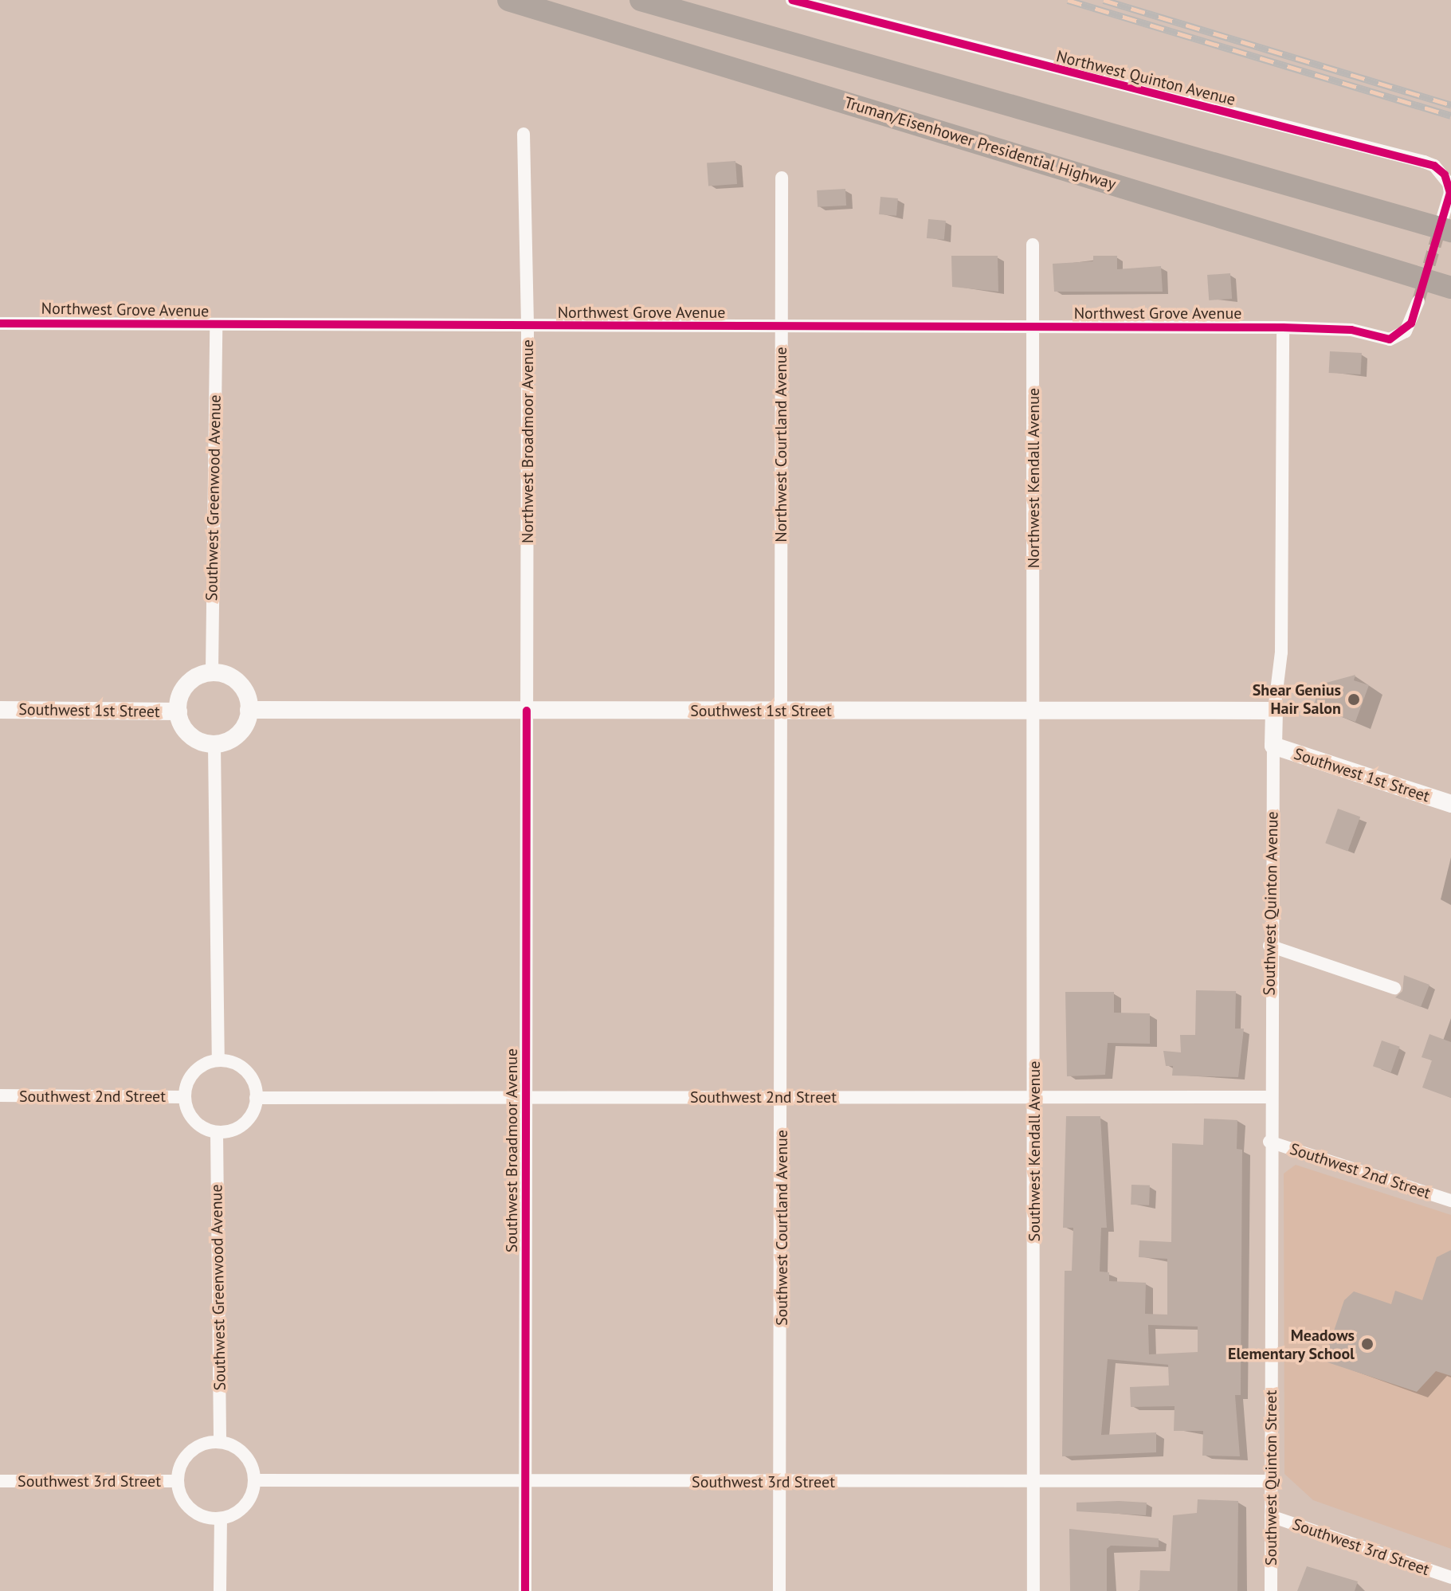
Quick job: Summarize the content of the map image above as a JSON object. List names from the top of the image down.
{
  "streets": {
    "highway": ["Truman/Eisenhower Presidential Highway"],
    "street": [
      "Northwest Quinton Avenue",
      "Northwest Grove Avenue",
      "Northwest Broadmoor Avenue",
      "Northwest Courtland Avenue",
      "Northwest Kendall Avenue",
      "Southwest Greenwood Avenue",
      "Southwest 1st Street",
      "Southwest Quinton Avenue",
      "Southwest 2nd Street",
      "Southwest Broadmoor Avenue",
      "Southwest Kendall Avenue",
      "Southwest Courtland Avenue",
      "Southwest Quinton Street",
      "Southwest 3rd Street"
    ]
  },
  "crossings": [
    ["Northwest Grove Avenue", "Northwest Broadmoor Avenue"],
    ["Northwest Grove Avenue", "Northwest Courtland Avenue"],
    ["Northwest Grove Avenue", "Northwest Kendall Avenue"],
    ["Northwest Grove Avenue", "Southwest Greenwood Avenue"],
    ["Northwest Broadmoor Avenue", "Southwest 1st Street"],
    ["Northwest Broadmoor Avenue", "Southwest Broadmoor Avenue"],
    ["Northwest Courtland Avenue", "Southwest 1st Street"],
    ["Northwest Courtland Avenue", "Southwest Courtland Avenue"],
    ["Northwest Kendall Avenue", "Southwest 1st Street"],
    ["Northwest Kendall Avenue", "Southwest Kendall Avenue"],
    ["Southwest Greenwood Avenue", "Southwest 1st Street"],
    ["Southwest Greenwood Avenue", "Southwest 2nd Street"],
    ["Southwest Greenwood Avenue", "Southwest 3rd Street"],
    ["Southwest 1st Street", "Southwest Quinton Avenue"],
    ["Southwest 1st Street", "Southwest Broadmoor Avenue"],
    ["Southwest 1st Street", "Southwest Kendall Avenue"],
    ["Southwest 1st Street", "Southwest Courtland Avenue"],
    ["Southwest Quinton Avenue", "Southwest 2nd Street"],
    ["Southwest Quinton Avenue", "Southwest Quinton Street"],
    ["Southwest 2nd Street", "Southwest Broadmoor Avenue"],
    ["Southwest 2nd Street", "Southwest Kendall Avenue"],
    ["Southwest 2nd Street", "Southwest Courtland Avenue"],
    ["Southwest 2nd Street", "Southwest Quinton Street"],
    ["Southwest Broadmoor Avenue", "Southwest 3rd Street"],
    ["Southwest Kendall Avenue", "Southwest 3rd Street"],
    ["Southwest Courtland Avenue", "Southwest 3rd Street"],
    ["Southwest Quinton Street", "Southwest 3rd Street"]
  ],
  "places": ["Shear Genius Hair Salon", "Meadows Elementary School"]
}
